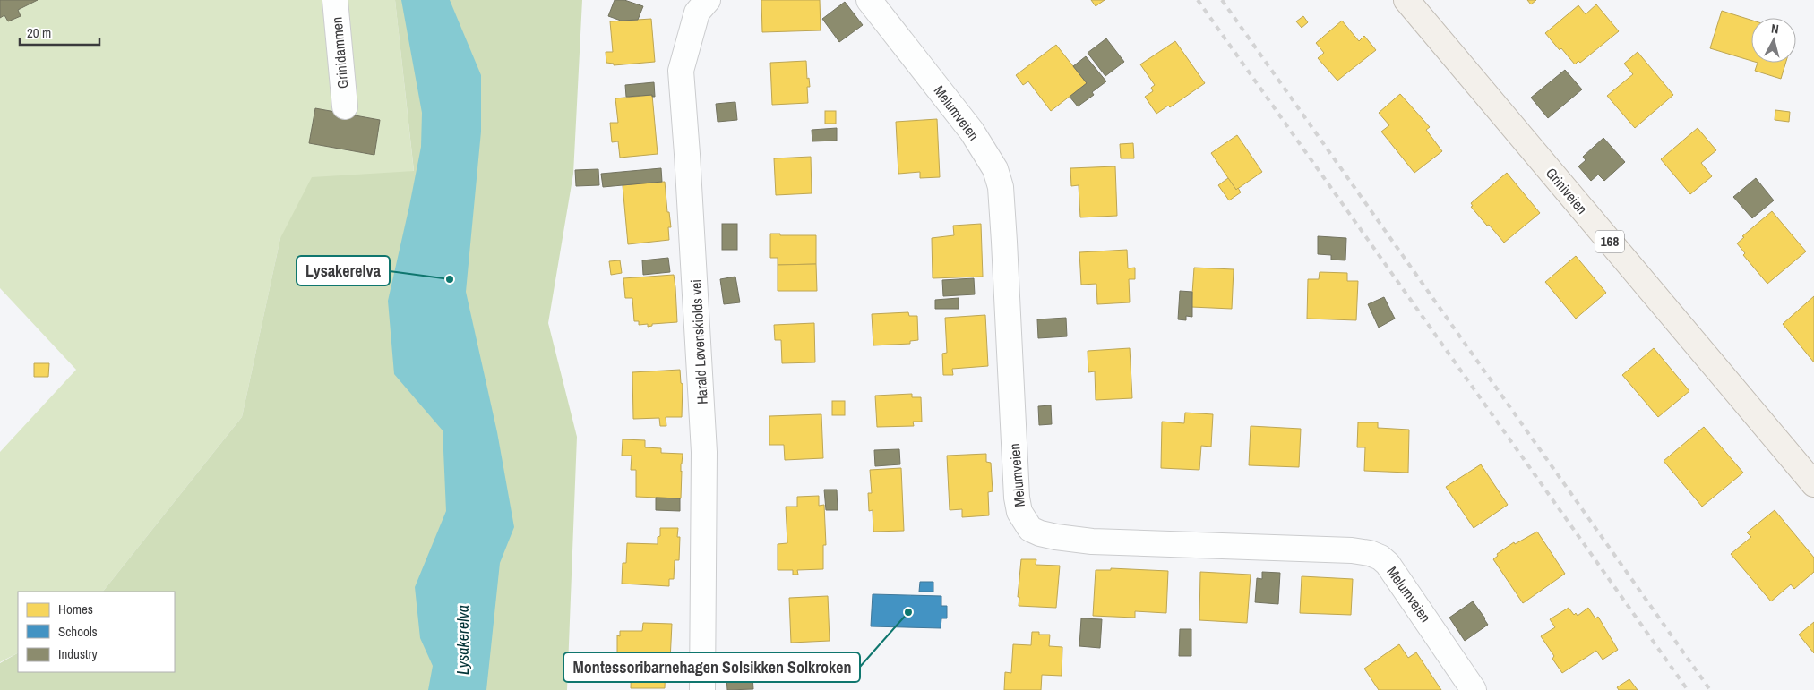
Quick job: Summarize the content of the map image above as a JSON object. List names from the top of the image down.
{
  "streets": {
    "main road": ["Griniveien", "168"],
    "street": ["Grinidammen", "Melumveien", "Harald Løvenskiolds vei"]
  },
  "water": ["Lysakerelva"],
  "places": ["Lysakerelva", "Montessoribarnehagen Solsikken Solkroken"],
  "legend": ["Homes", "Schools", "Industry"],
  "scale_bar": "20 m",
  "north": "top"
}
